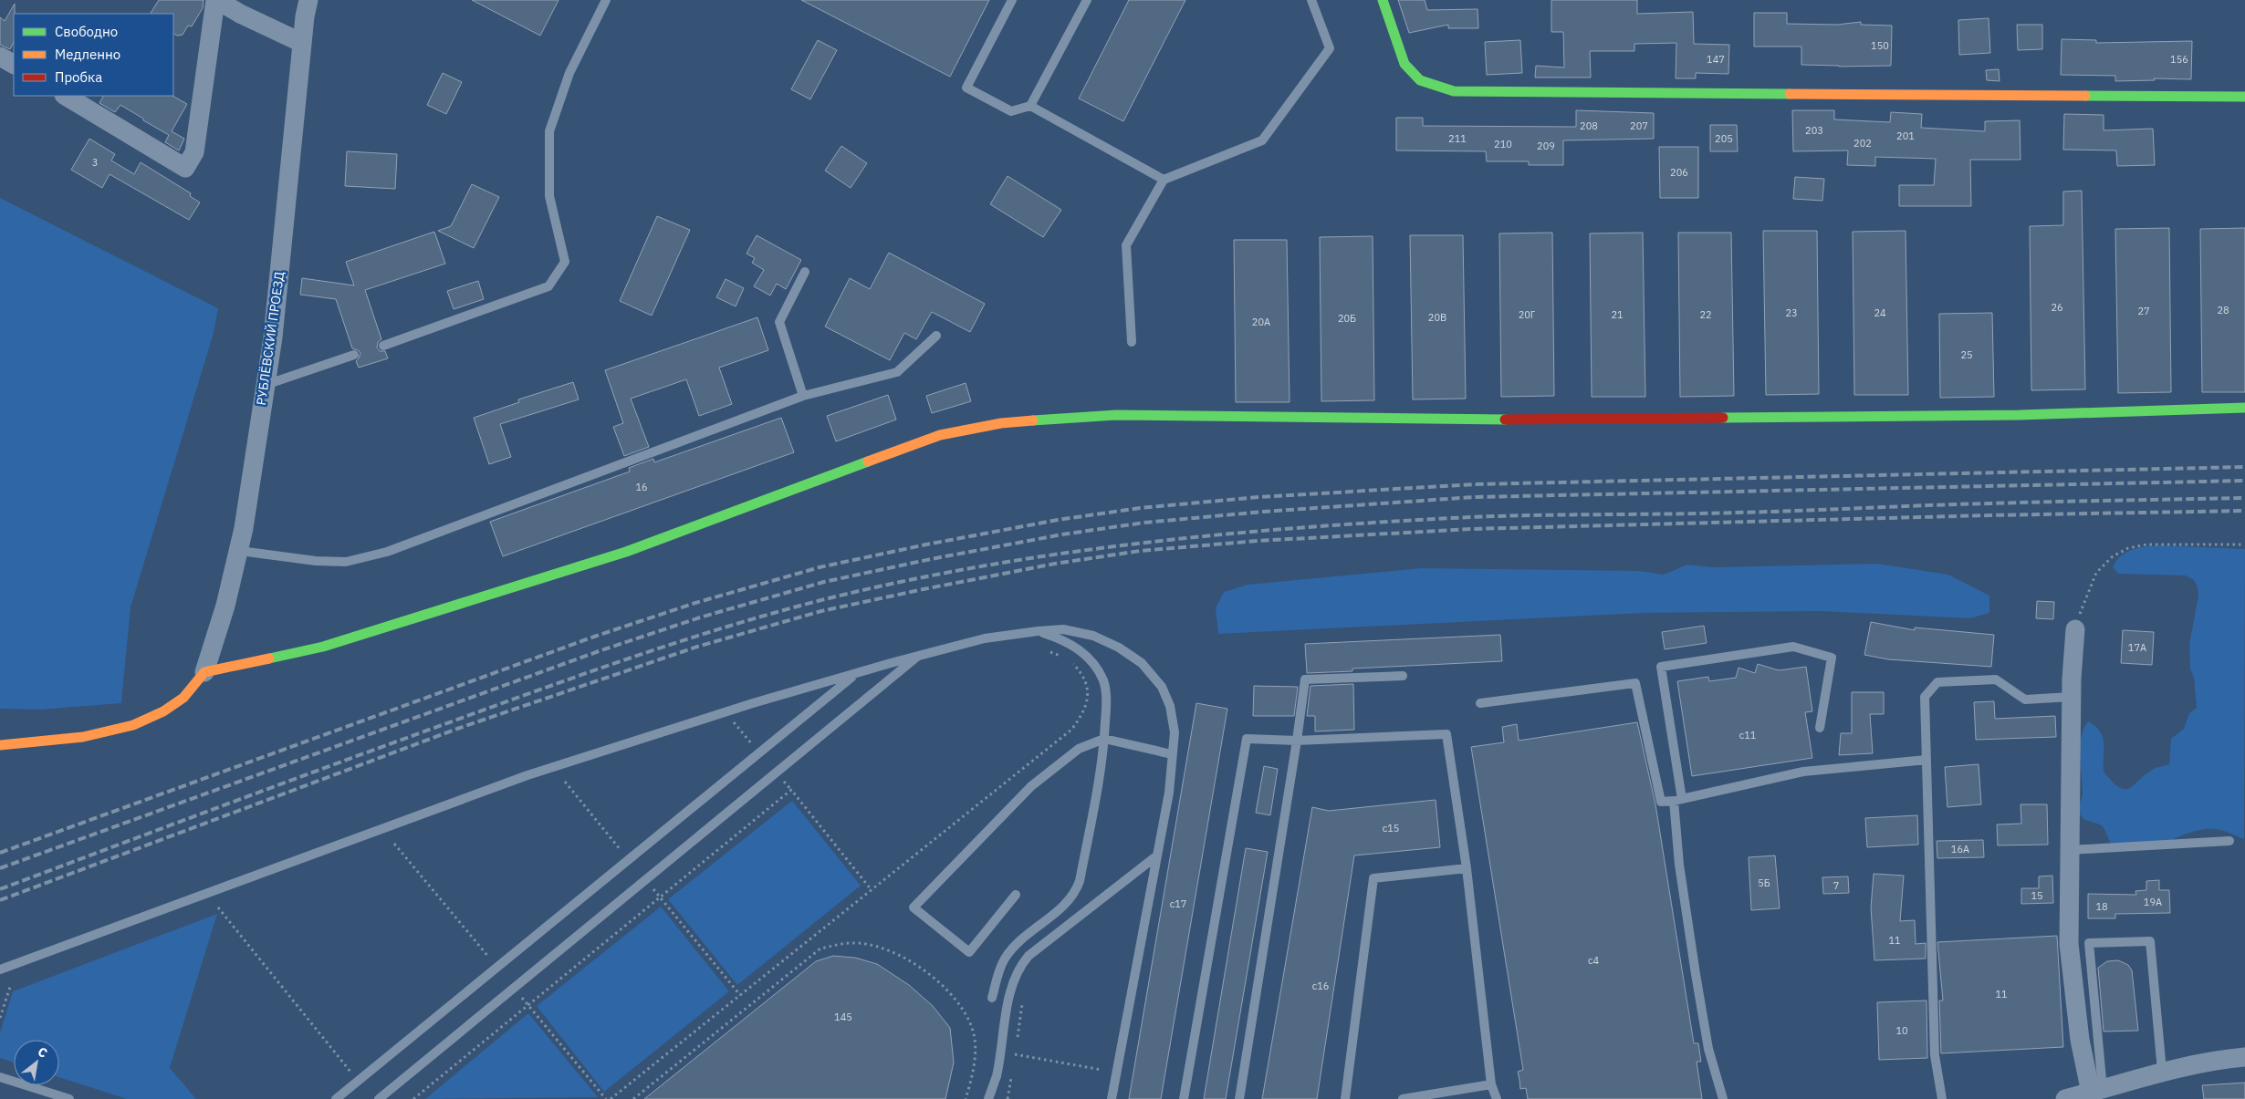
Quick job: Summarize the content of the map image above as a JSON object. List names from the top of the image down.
{
  "streets": {
    "street": ["РУБЛЁВСКИЙ ПРОЕЗД"]
  },
  "house_numbers": [
    "150",
    "147",
    "156",
    "208",
    "207",
    "203",
    "201",
    "211",
    "205",
    "202",
    "210",
    "209",
    "3",
    "206",
    "26",
    "28",
    "27",
    "23",
    "24",
    "20Г",
    "21",
    "22",
    "20В",
    "20Б",
    "20А",
    "25",
    "16",
    "17А",
    "с11",
    "с15",
    "16А",
    "5Б",
    "7",
    "15",
    "19А",
    "с17",
    "18",
    "11",
    "с4",
    "с16",
    "11",
    "145",
    "10"
  ],
  "legend": ["Свободно", "Медленно", "Пробка"],
  "north": "top right"
}
